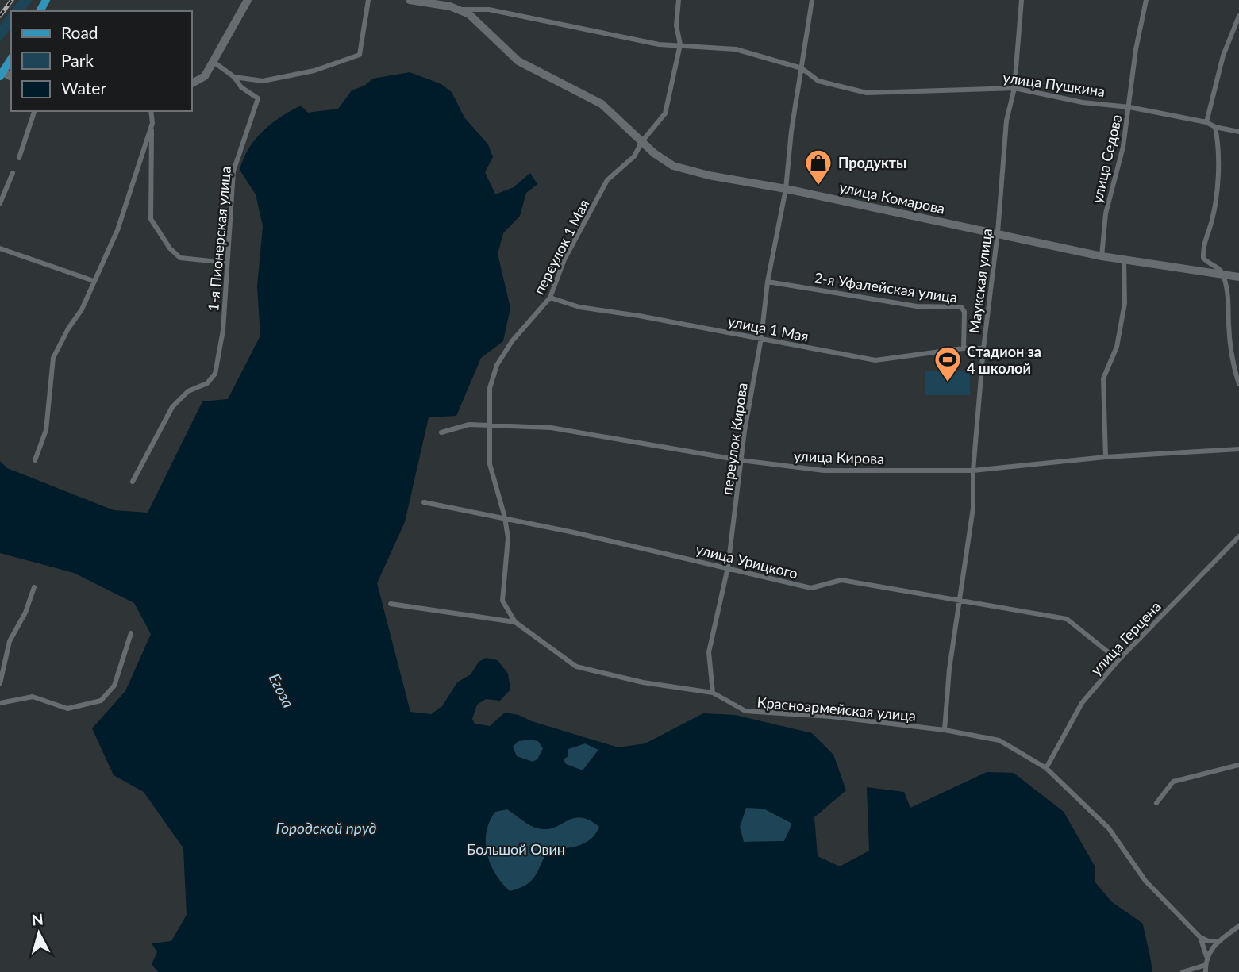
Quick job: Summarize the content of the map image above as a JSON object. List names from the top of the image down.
{
  "streets": {
    "street": [
      "улица Пушкина",
      "улица Седова",
      "улица Комарова",
      "1-я Пионерская улица",
      "переулок 1 Мая",
      "Маукская улица",
      "2-я Уфалейская улица",
      "улица 1 Мая",
      "переулок Кирова",
      "улица Кирова",
      "улица Урицкого",
      "улица Герцена",
      "Красноармейская улица"
    ]
  },
  "crossings": [
    ["улица Пушкина", "улица Седова"],
    ["улица Пушкина", "улица Комарова"],
    ["улица Пушкина", "переулок 1 Мая"],
    ["улица Пушкина", "Маукская улица"],
    ["улица Пушкина", "переулок Кирова"],
    ["улица Седова", "улица Комарова"],
    ["улица Комарова", "переулок 1 Мая"],
    ["улица Комарова", "Маукская улица"],
    ["улица Комарова", "переулок Кирова"],
    ["переулок 1 Мая", "улица 1 Мая"],
    ["переулок 1 Мая", "улица Кирова"],
    ["переулок 1 Мая", "улица Урицкого"],
    ["переулок 1 Мая", "Красноармейская улица"],
    ["Маукская улица", "улица 1 Мая"],
    ["Маукская улица", "улица Кирова"],
    ["Маукская улица", "улица Урицкого"],
    ["Маукская улица", "Красноармейская улица"],
    ["2-я Уфалейская улица", "улица 1 Мая"],
    ["2-я Уфалейская улица", "переулок Кирова"],
    ["улица 1 Мая", "переулок Кирова"],
    ["переулок Кирова", "улица Кирова"],
    ["переулок Кирова", "улица Урицкого"],
    ["переулок Кирова", "Красноармейская улица"],
    ["улица Урицкого", "улица Герцена"],
    ["улица Герцена", "Красноармейская улица"]
  ],
  "water": ["Егоза", "Городской пруд"],
  "parks": ["Большой Овин"],
  "places": {
    "shop": ["Продукты"],
    "sports": ["Стадион за 4 школой"]
  },
  "legend": ["Road", "Park", "Water"],
  "north": "top"
}
